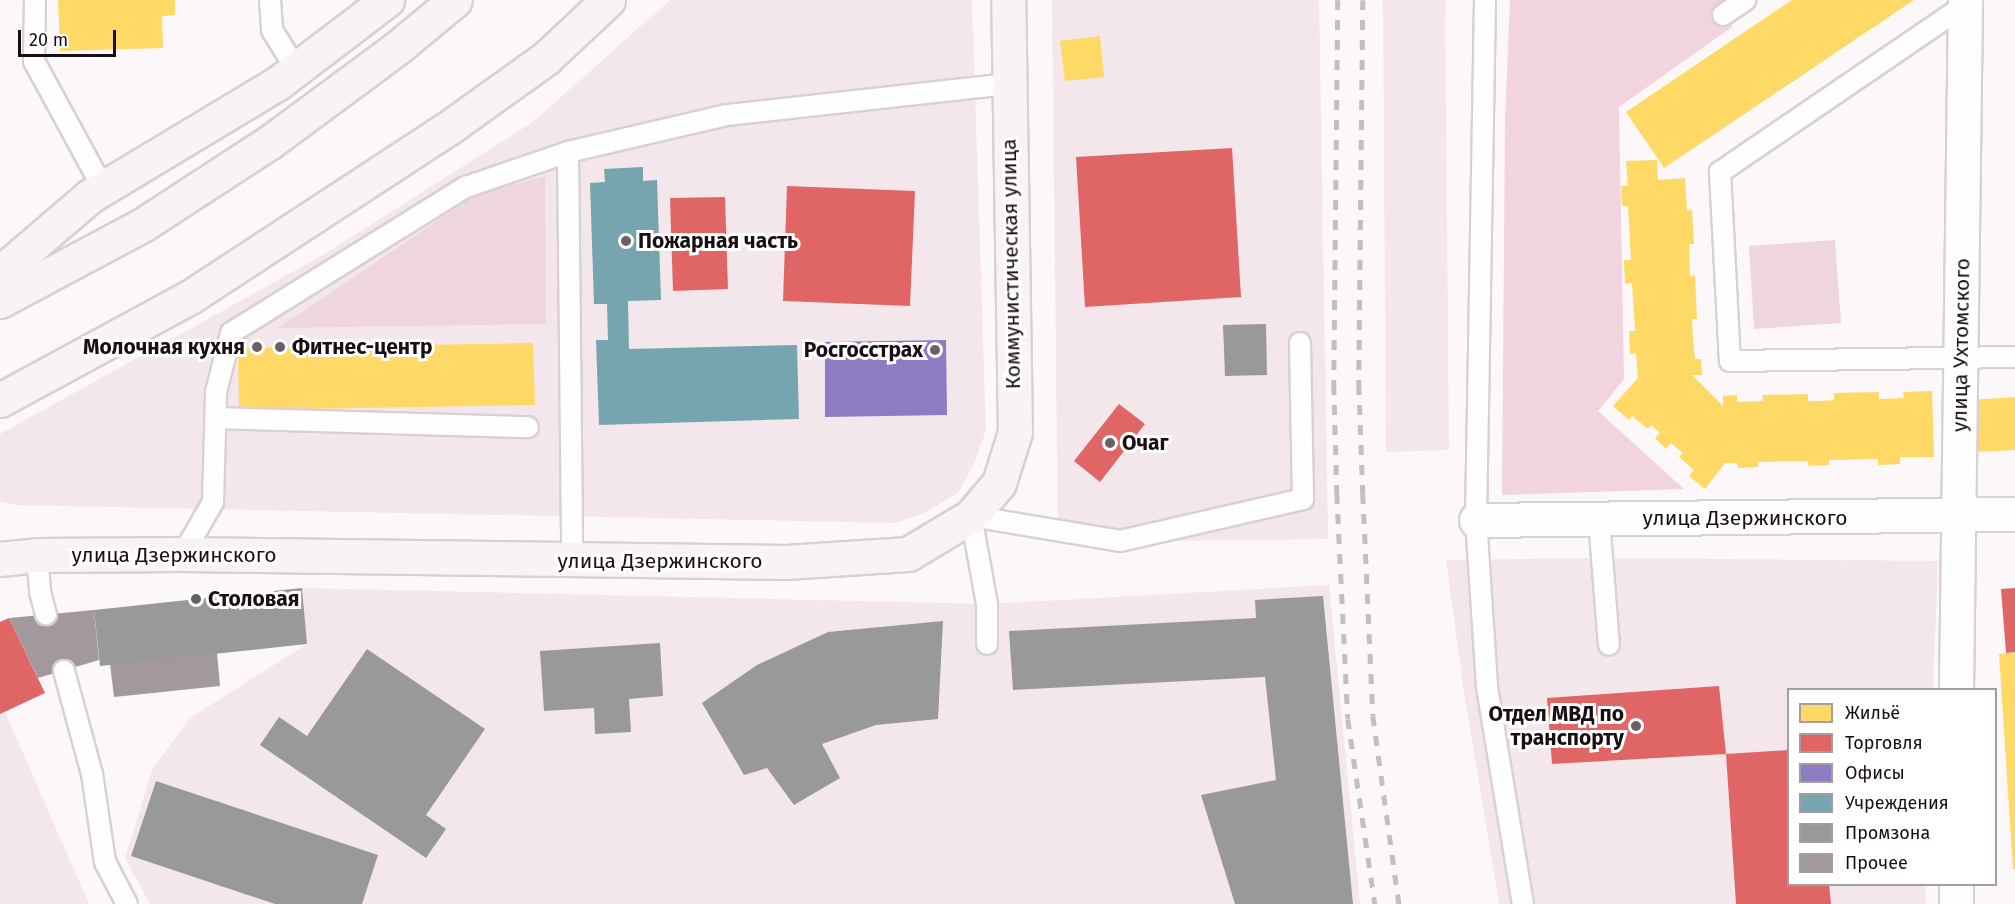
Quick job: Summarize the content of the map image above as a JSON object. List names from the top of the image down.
{
  "streets": {
    "main road": ["Коммунистическая улица", "улица Дзержинского"],
    "street": ["улица Ухтомского"]
  },
  "crossings": [
    ["Коммунистическая улица", "улица Дзержинского"],
    ["улица Ухтомского", "улица Дзержинского"]
  ],
  "places": [
    "Пожарная часть",
    "Молочная кухня",
    "Фитнес-центр",
    "Росгосстрах",
    "Очаг",
    "Столовая",
    "Отдел МВД по транспорту"
  ],
  "legend": [
    "Жильё",
    "Торговля",
    "Офисы",
    "Учреждения",
    "Промзона",
    "Прочее"
  ],
  "scale_bar": "20 m"
}
